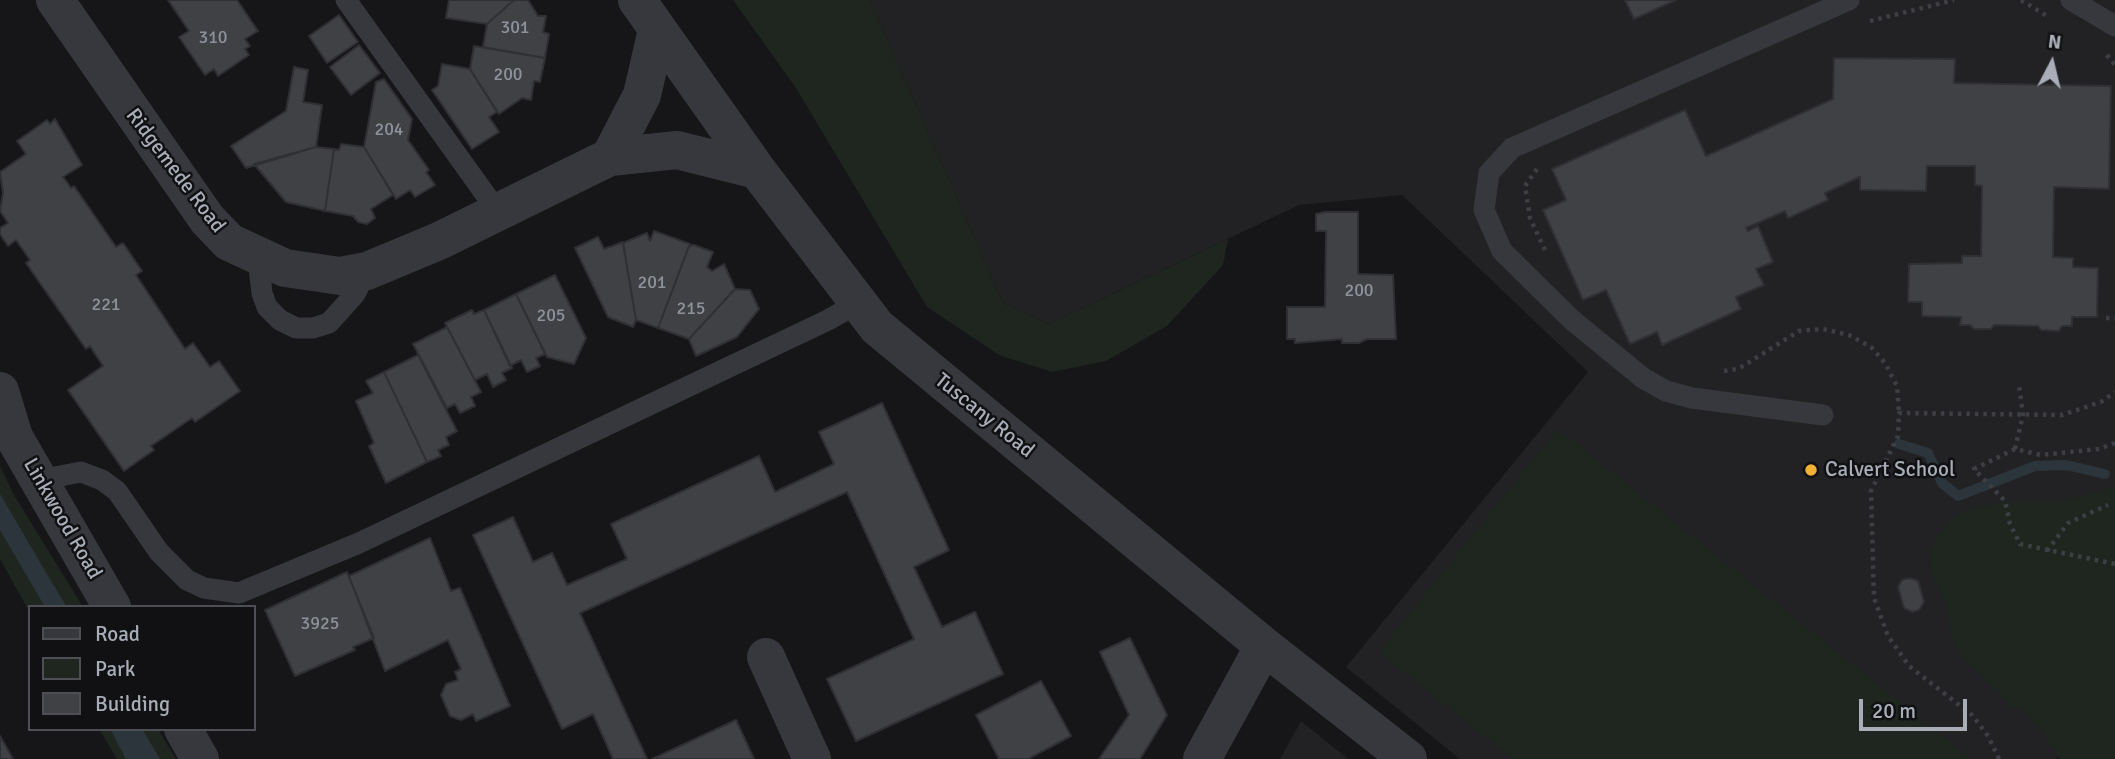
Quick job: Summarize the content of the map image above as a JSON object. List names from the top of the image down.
{
  "streets": {
    "street": ["Ridgemede Road", "Tuscany Road", "Linkwood Road"]
  },
  "crossings": [
    ["Ridgemede Road", "Tuscany Road"]
  ],
  "places": ["Calvert School"],
  "house_numbers": [
    "301",
    "310",
    "200",
    "204",
    "201",
    "200",
    "221",
    "215",
    "205",
    "3925"
  ],
  "legend": ["Road", "Park", "Building"],
  "scale_bar": "20 m",
  "north": "top"
}
